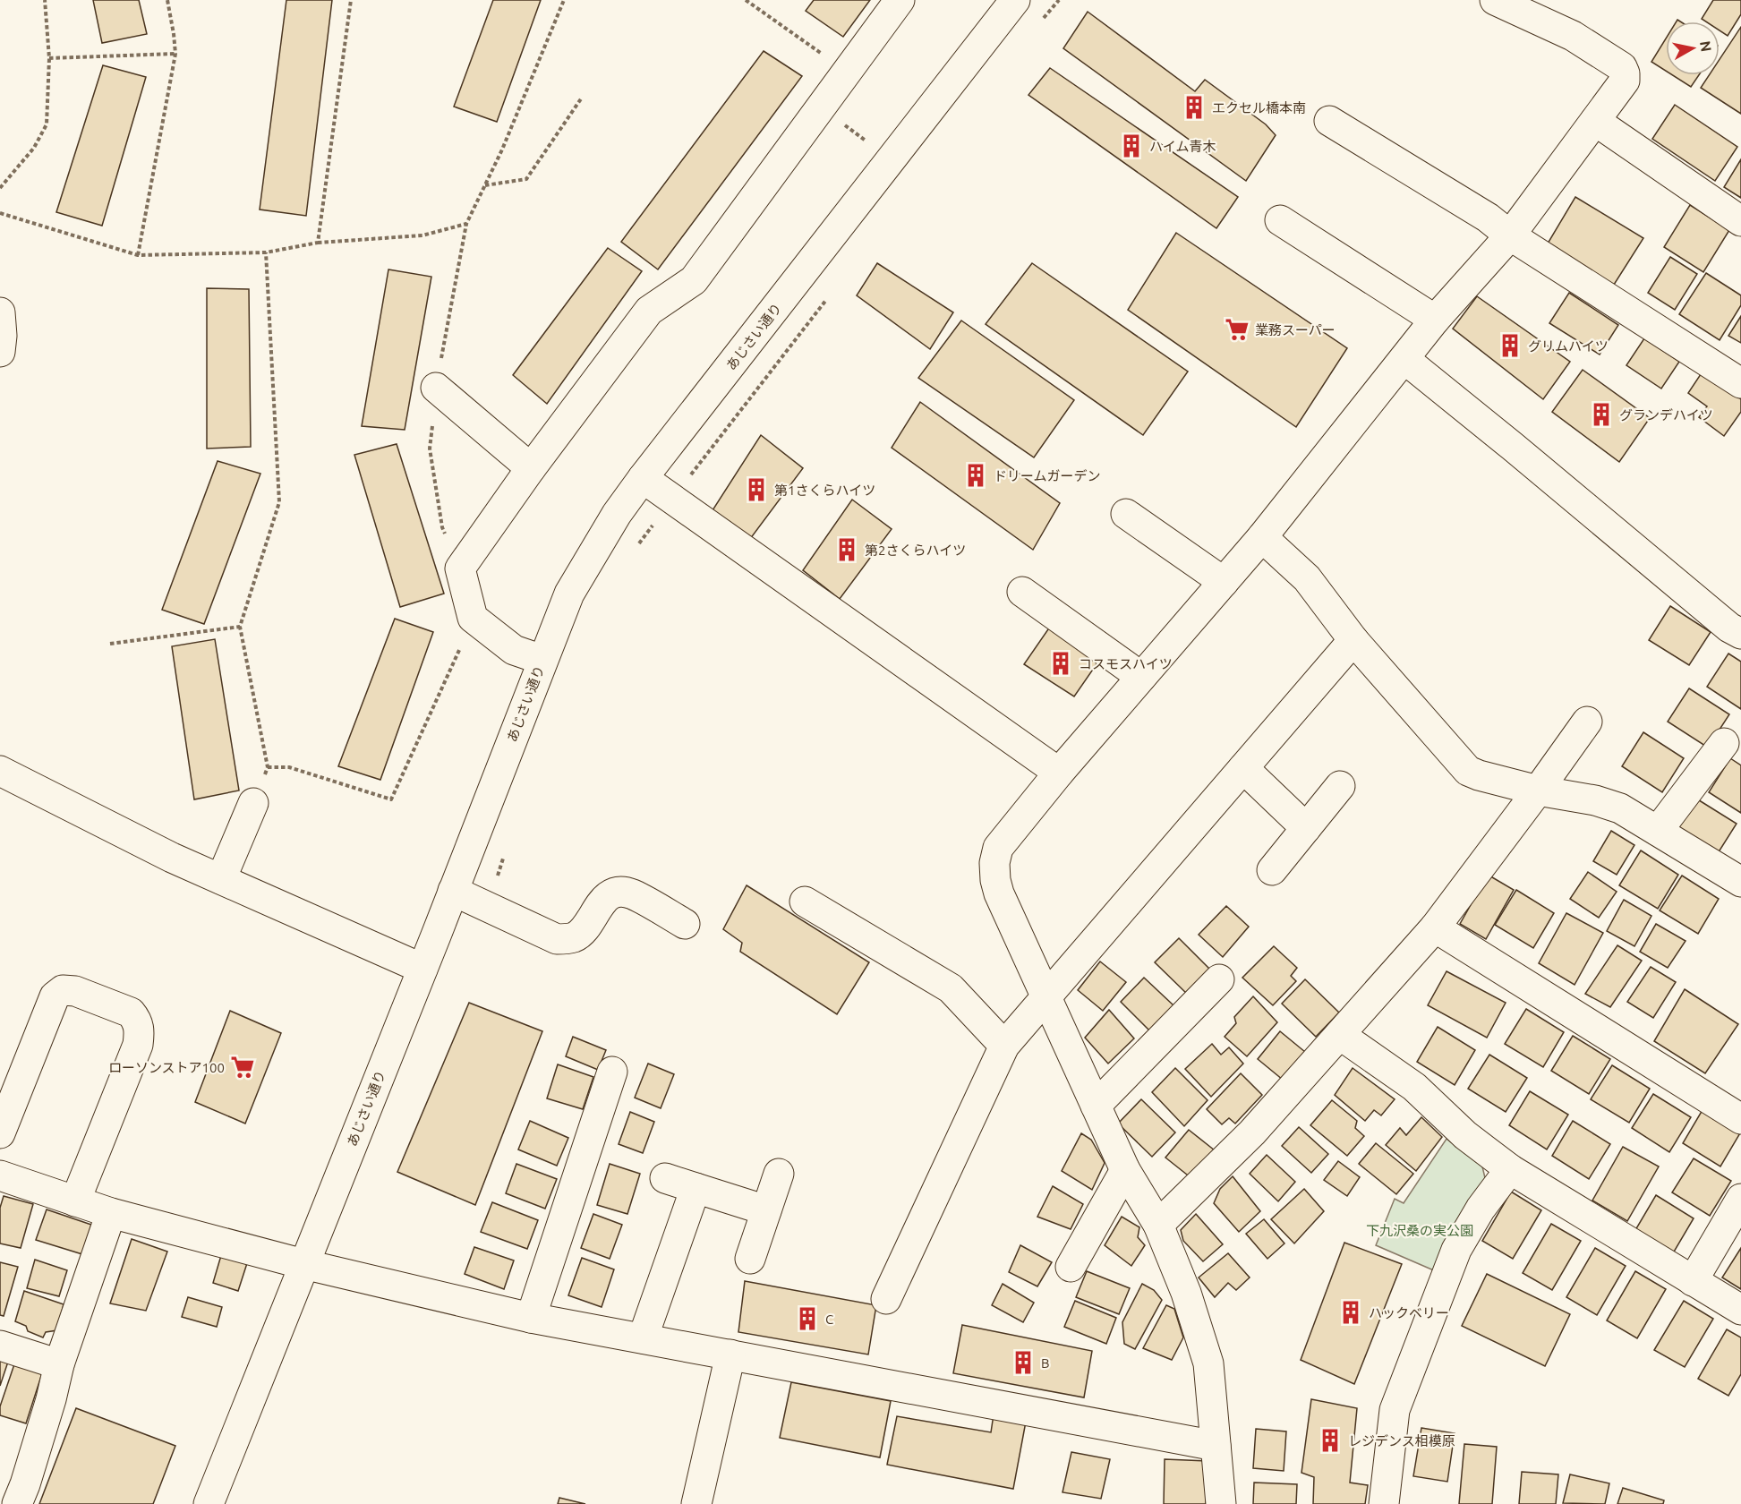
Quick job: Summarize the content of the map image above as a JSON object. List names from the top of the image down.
{
  "streets": {
    "street": ["あじさい通り"]
  },
  "parks": ["下九沢桑の実公園"],
  "places": {
    "building": [
      "エクセル橋本南",
      "ハイム青木",
      "グリムハイツ",
      "グランデハイツ",
      "ドリームガーデン",
      "第1さくらハイツ",
      "第2さくらハイツ",
      "コスモスハイツ",
      "ハックベリー",
      "C",
      "B",
      "レジデンス相模原"
    ],
    "supermarket": ["業務スーパー", "ローソンストア100"]
  },
  "north": "right"
}
